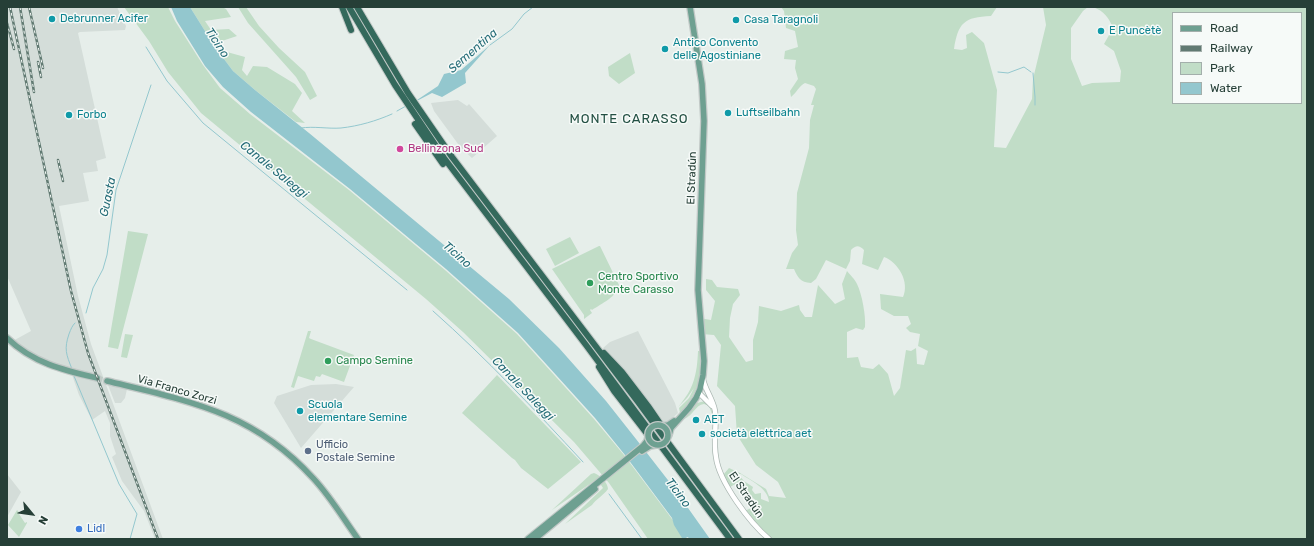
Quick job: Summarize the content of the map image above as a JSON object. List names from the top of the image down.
{
  "streets": {
    "main road": ["El Stradún", "Via Franco Zorzi"]
  },
  "districts": ["MONTE CARASSO"],
  "water": [
    "Ticino",
    "Sementina",
    "Canale Saleggi",
    "Guasta"
  ],
  "places": [
    "Debrunner Acifer",
    "Casa Taragnoli",
    "E Puncètè",
    "Antico Convento delle Agostiniane",
    "Luftseilbahn",
    "Forbo",
    "Bellinzona Sud",
    "Centro Sportivo Monte Carasso",
    "Campo Semine",
    "Scuola elementare Semine",
    "AET",
    "società elettrica aet",
    "Ufficio Postale Semine",
    "Lidl"
  ],
  "legend": [
    "Road",
    "Railway",
    "Park",
    "Water"
  ],
  "north": "bottom right"
}
